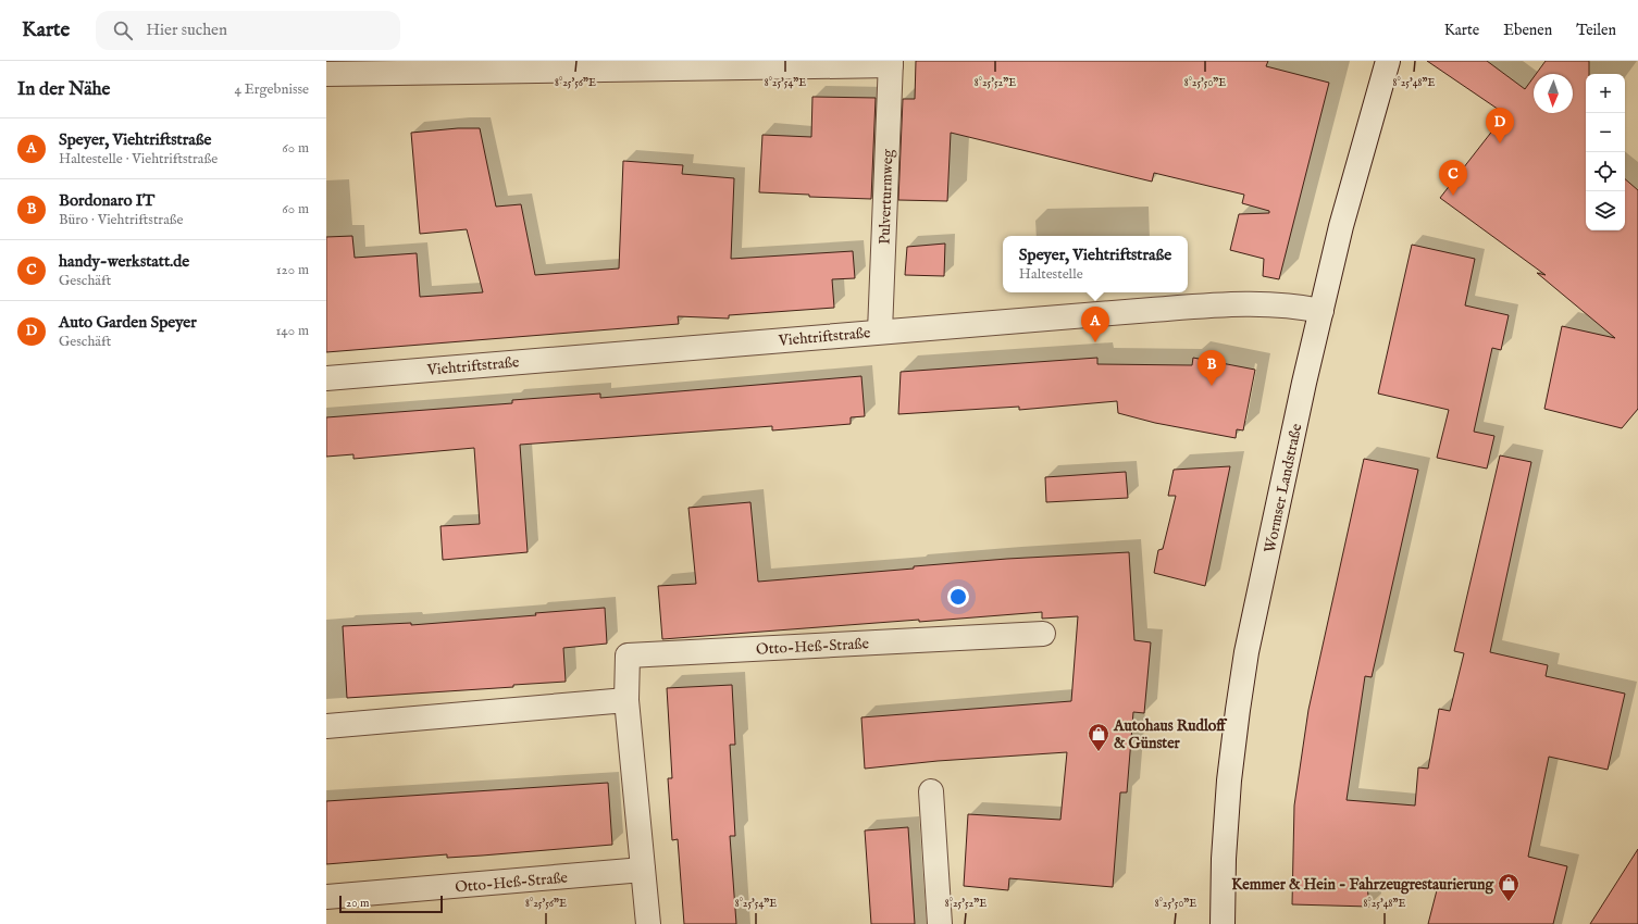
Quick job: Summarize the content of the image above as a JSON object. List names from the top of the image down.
{
  "streets": {
    "street": [
      "Pulverturmweg",
      "Viehtriftstraße",
      "Wormser Landstraße",
      "Otto-Heß-Straße"
    ]
  },
  "crossings": [
    ["Pulverturmweg", "Viehtriftstraße"],
    ["Viehtriftstraße", "Wormser Landstraße"]
  ],
  "places": {
    "shop": ["Autohaus Rudloff & Günster", "Kemmer & Hein - Fahrzeugrestaurierung"]
  },
  "scale_bar": "20 m",
  "north": "bottom",
  "page": {
    "header": "Karte",
    "search": "Hier suchen",
    "nav": ["Karte", "Ebenen", "Teilen"],
    "heading": ["In der Nähe", "4 Ergebnisse"],
    "map_buttons": ["+", "−"],
    "pins": [
      "D",
      "C",
      "A",
      "B"
    ],
    "list": [
      {
        "mark": "A",
        "name": "Speyer, Viehtriftstraße",
        "note": "Haltestelle · Viehtriftstraße",
        "value": "60 m"
      },
      {
        "mark": "B",
        "name": "Bordonaro IT",
        "note": "Büro · Viehtriftstraße",
        "value": "60 m"
      },
      {
        "mark": "C",
        "name": "handy-werkstatt.de",
        "note": "Geschäft",
        "value": "120 m"
      },
      {
        "mark": "D",
        "name": "Auto Garden Speyer",
        "note": "Geschäft",
        "value": "140 m"
      }
    ],
    "popup": ["Speyer, Viehtriftstraße", "Haltestelle"],
    "scale": "20 m"
  },
  "coordinates": [
    "8°25'56\"E",
    "8°25'54\"E",
    "8°25'52\"E",
    "8°25'50\"E",
    "8°25'48\"E"
  ]
}
